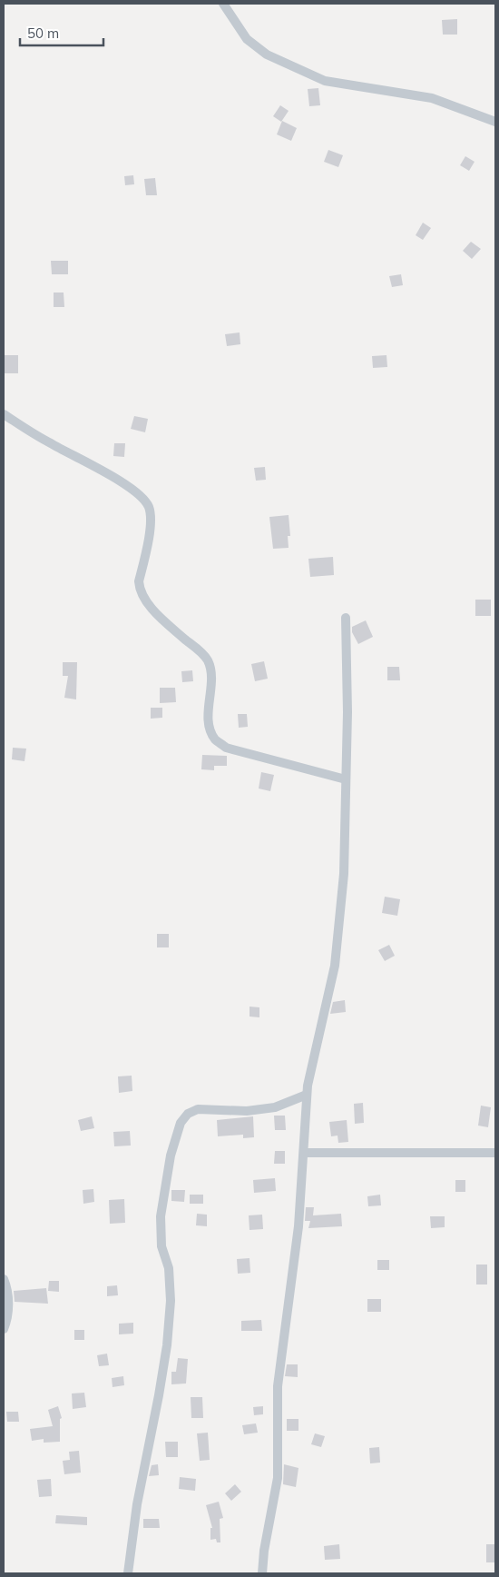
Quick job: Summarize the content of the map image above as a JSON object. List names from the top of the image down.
{
  "scale_bar": "50 m"
}
